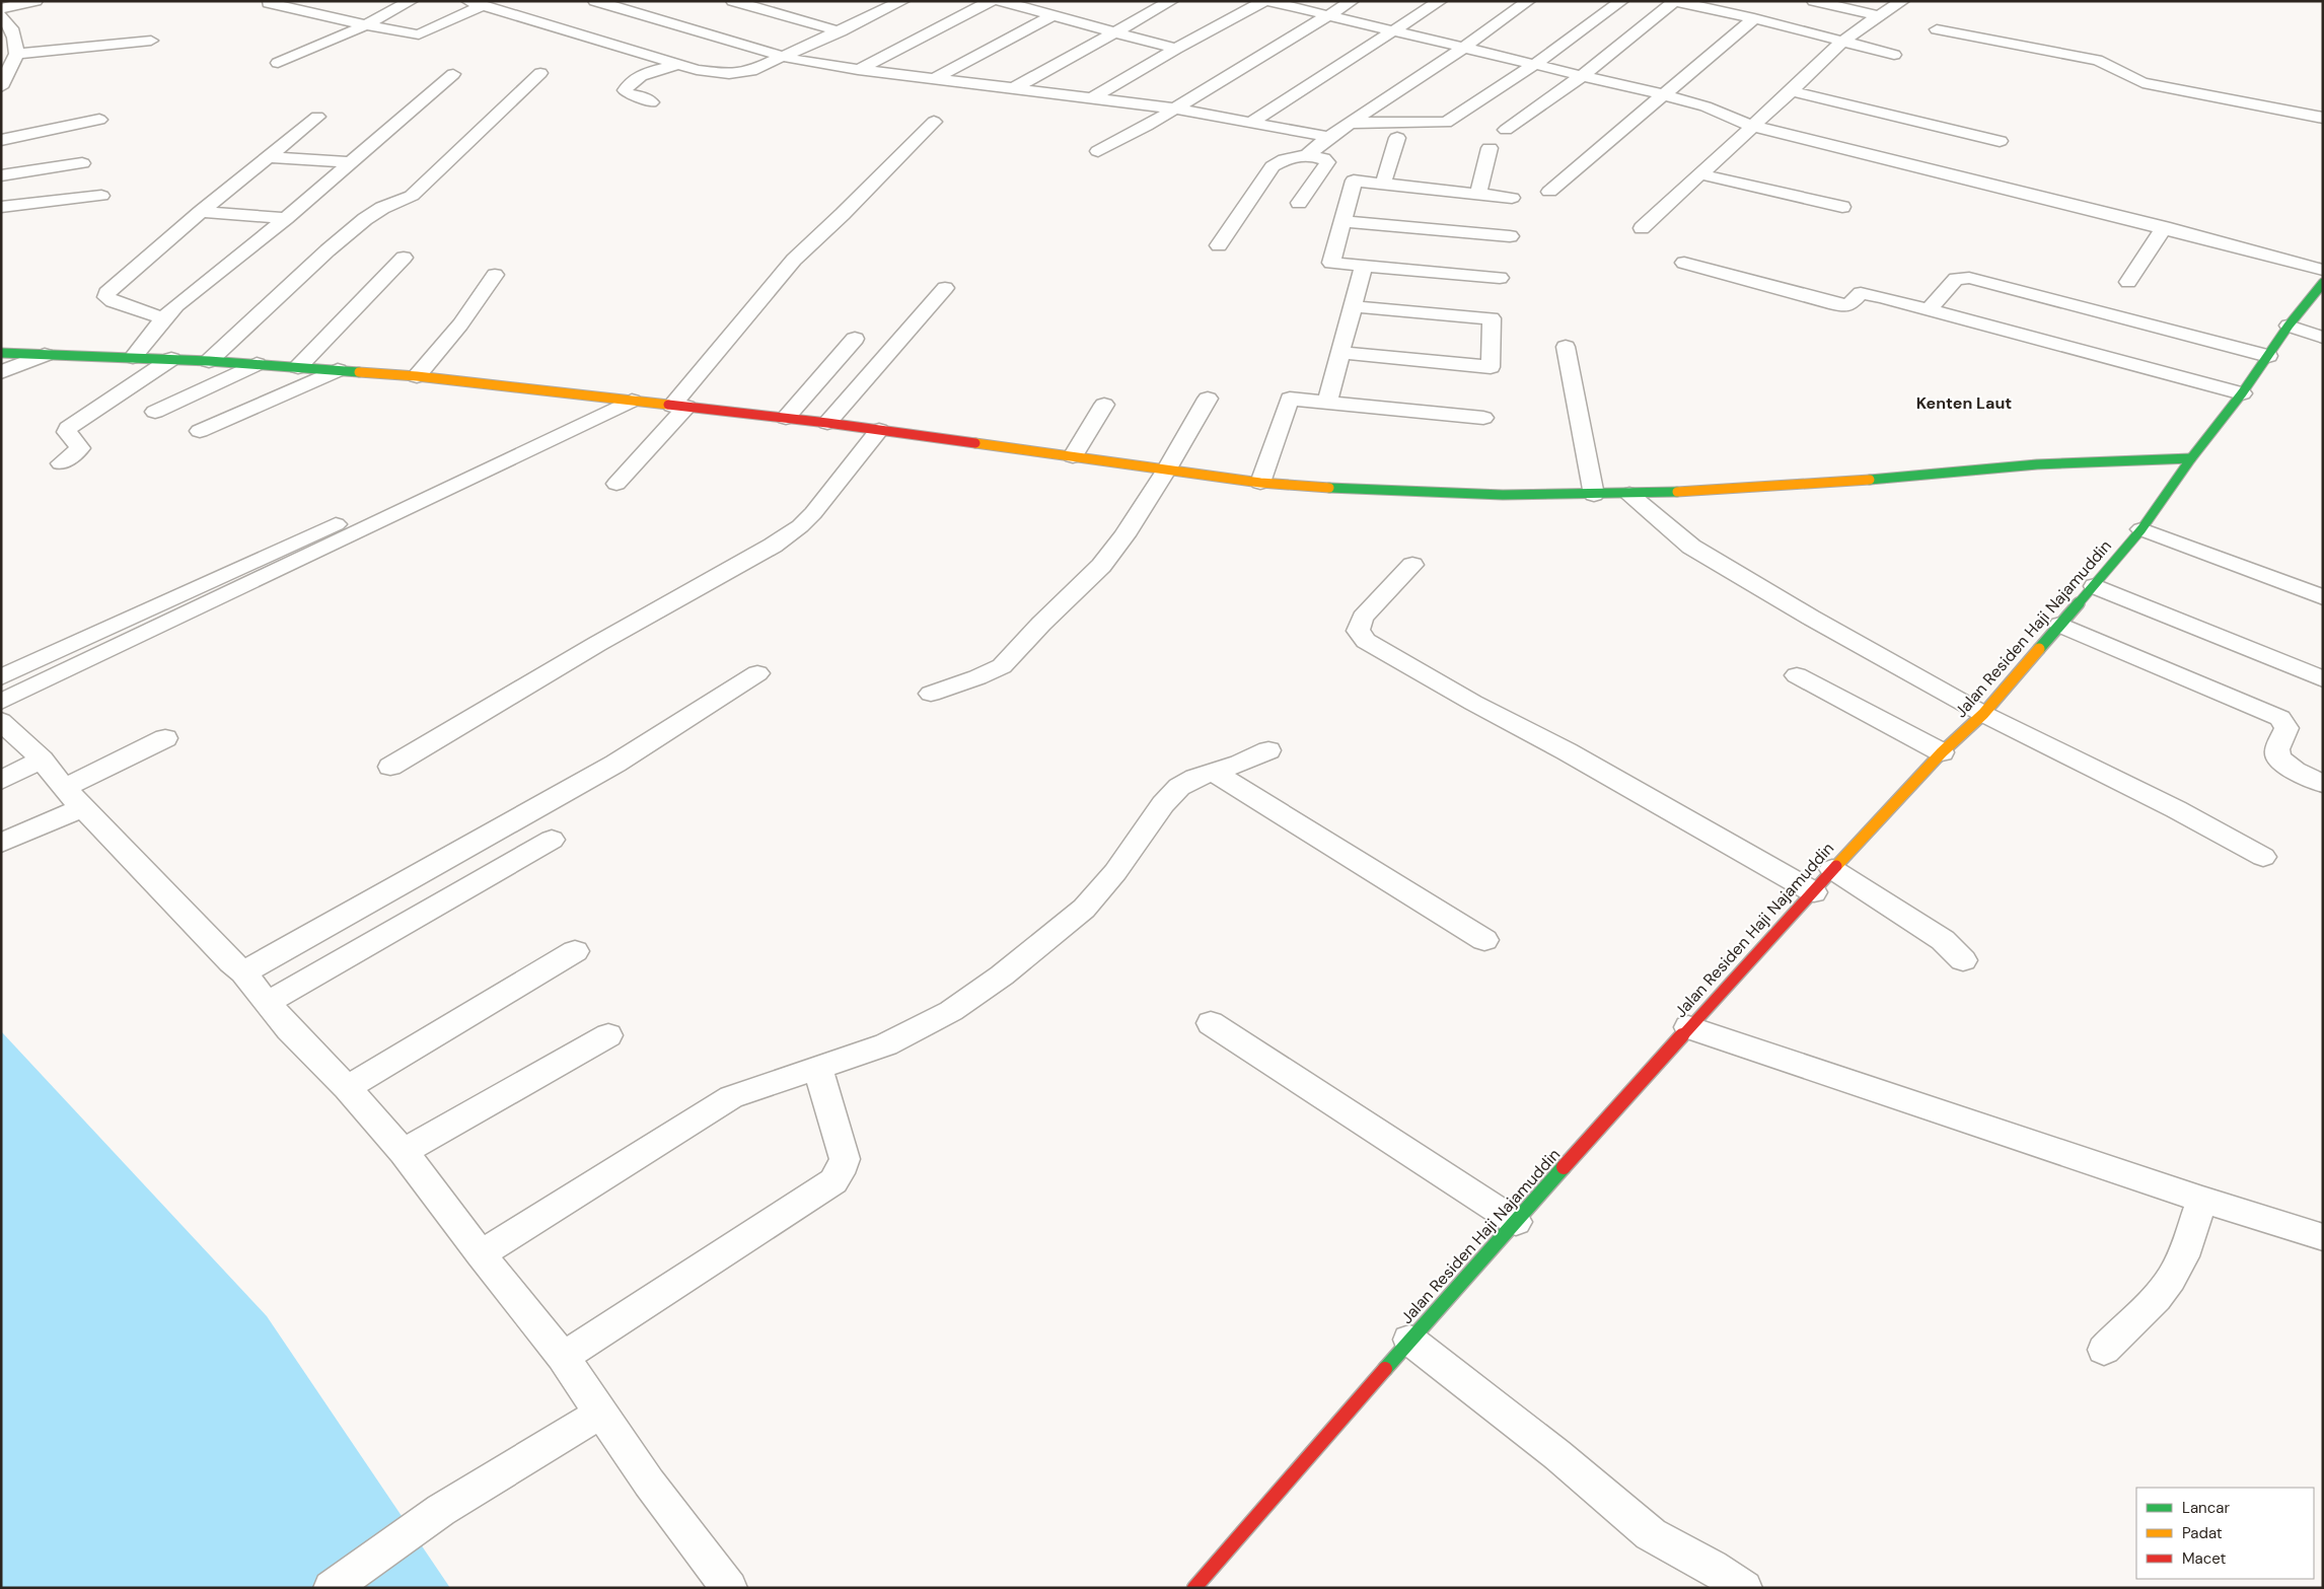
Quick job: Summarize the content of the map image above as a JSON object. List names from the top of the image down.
{
  "streets": {
    "street": ["Jalan Residen Haji Najamuddin"]
  },
  "districts": ["Kenten Laut"],
  "legend": ["Lancar", "Padat", "Macet"]
}
